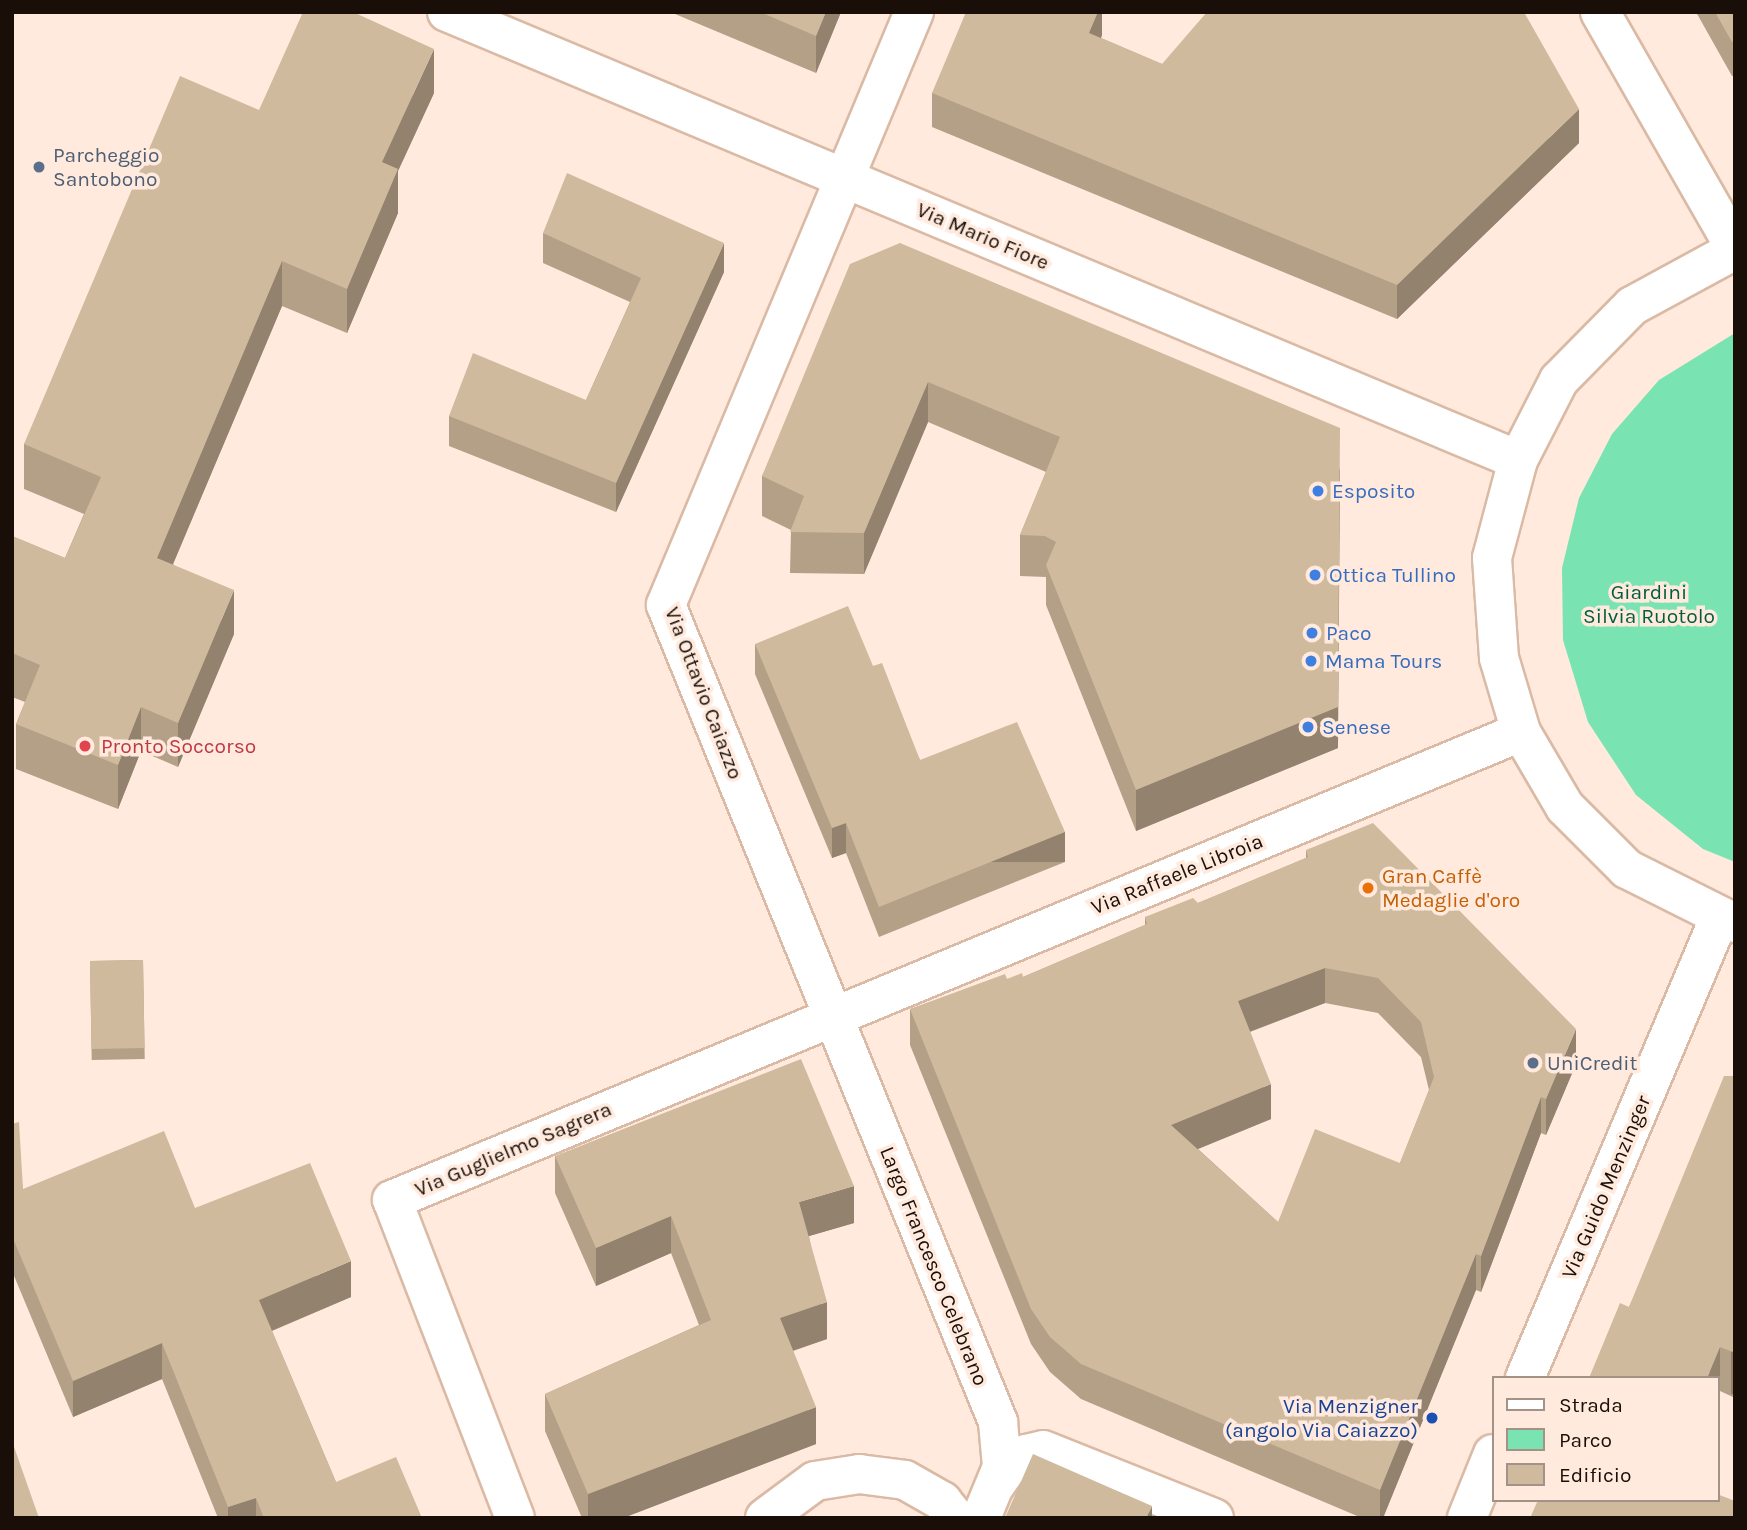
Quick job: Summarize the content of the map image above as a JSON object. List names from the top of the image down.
{
  "streets": {
    "street": [
      "Via Mario Fiore",
      "Via Ottavio Caiazzo",
      "Via Raffaele Libroia",
      "Via Guglielmo Sagrera",
      "Via Guido Menzinger",
      "Largo Francesco Celebrano"
    ]
  },
  "crossings": [
    ["Via Mario Fiore", "Via Ottavio Caiazzo"],
    ["Via Ottavio Caiazzo", "Via Raffaele Libroia"],
    ["Via Ottavio Caiazzo", "Via Guglielmo Sagrera"],
    ["Via Ottavio Caiazzo", "Largo Francesco Celebrano"],
    ["Via Raffaele Libroia", "Via Guglielmo Sagrera"],
    ["Via Raffaele Libroia", "Largo Francesco Celebrano"],
    ["Via Guglielmo Sagrera", "Largo Francesco Celebrano"]
  ],
  "parks": ["Giardini Silvia Ruotolo"],
  "places": [
    "Parcheggio Santobono",
    "Esposito",
    "Ottica Tullino",
    "Paco",
    "Mama Tours",
    "Senese",
    "Pronto Soccorso",
    "Gran Caffè Medaglie d'oro",
    "UniCredit",
    "Via Menzigner (angolo Via Caiazzo)"
  ],
  "legend": ["Strada", "Parco", "Edificio"]
}
